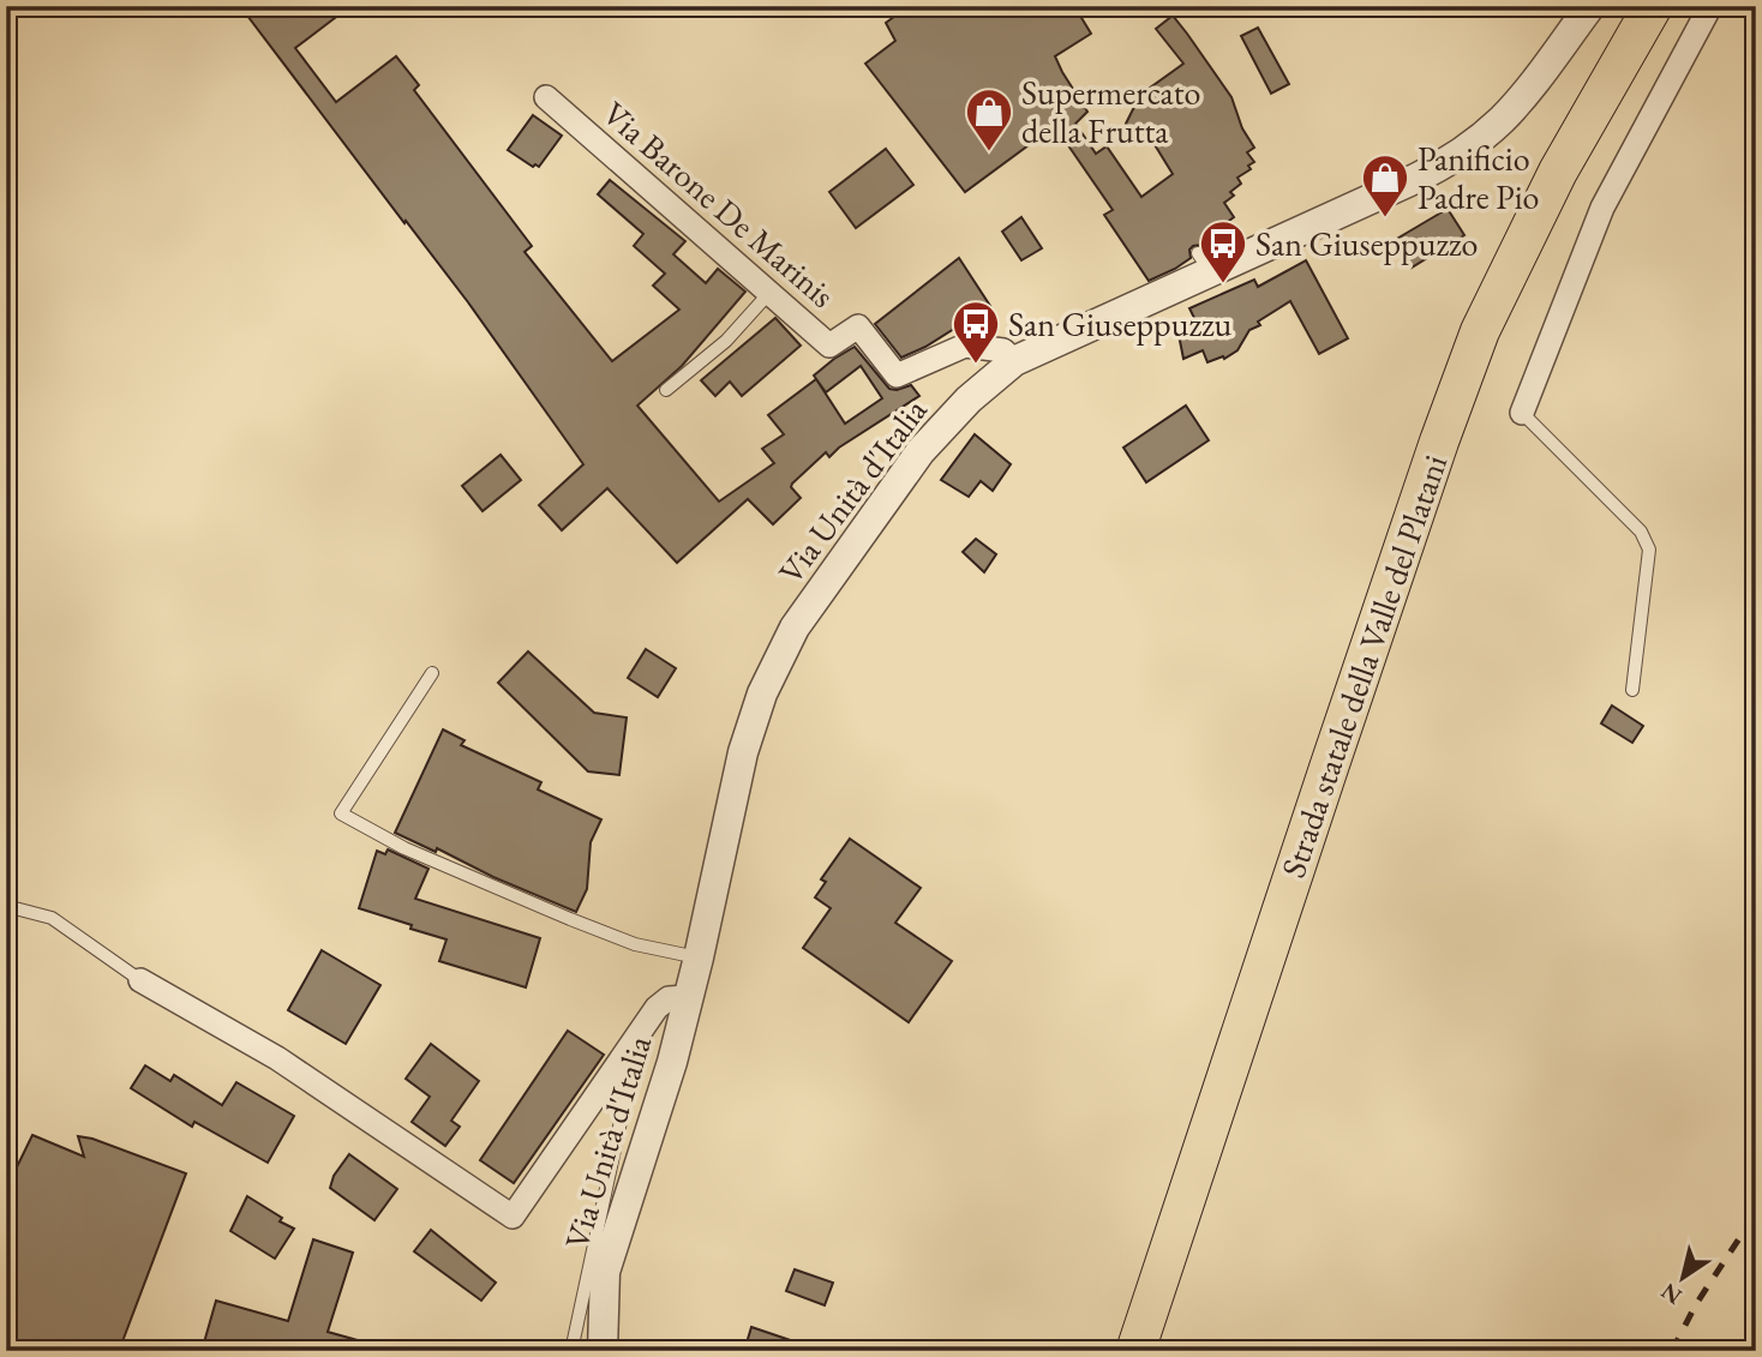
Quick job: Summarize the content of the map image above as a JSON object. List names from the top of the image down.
{
  "streets": {
    "main road": ["Strada statale della Valle del Platani"],
    "street": ["Via Barone De Marinis", "Via Unità d'Italia"]
  },
  "crossings": [
    ["Via Barone De Marinis", "Via Unità d'Italia"]
  ],
  "places": {
    "shop": ["Supermercato della Frutta", "Panificio Padre Pio"],
    "bus stop": ["San Giuseppuzzo", "San Giuseppuzzu"]
  },
  "north": "bottom left"
}
